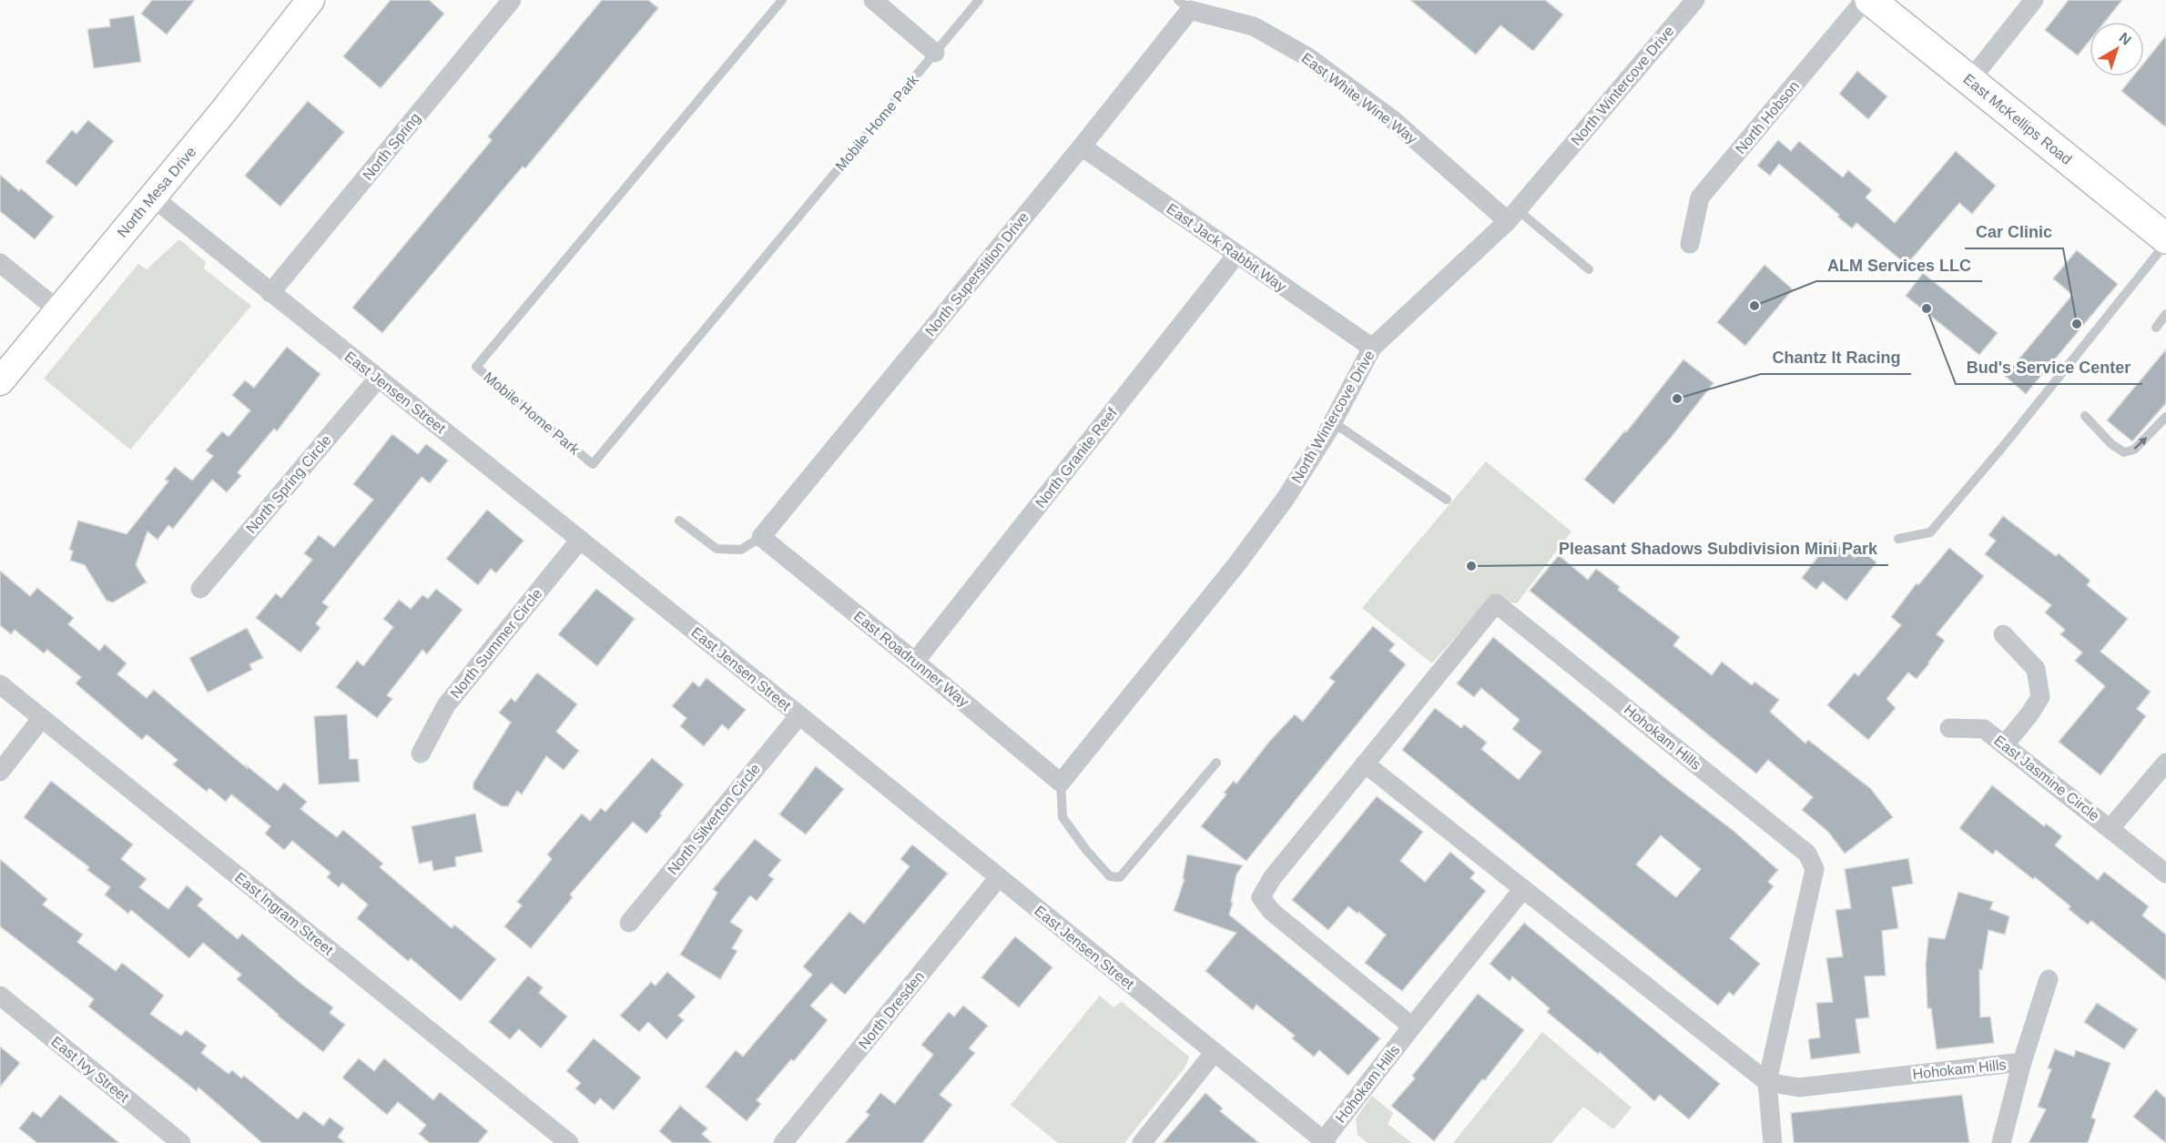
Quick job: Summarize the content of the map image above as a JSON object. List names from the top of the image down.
{
  "streets": {
    "main road": ["East McKellips Road", "North Mesa Drive"],
    "street": [
      "North Wintercove Drive",
      "East White Wine Way",
      "North Hobson",
      "North Spring",
      "East Jack Rabbit Way",
      "North Superstition Drive",
      "East Jensen Street",
      "North Granite Reef",
      "North Spring Circle",
      "North Summer Circle",
      "East Roadrunner Way",
      "Hohokam Hills",
      "East Jasmine Circle",
      "North Silverton Circle",
      "East Ingram Street",
      "North Dresden",
      "East Ivy Street"
    ],
    "lane": ["Mobile Home Park"]
  },
  "crossings": [
    ["North Wintercove Drive", "East White Wine Way"],
    ["North Wintercove Drive", "East Jack Rabbit Way"],
    ["North Wintercove Drive", "East Roadrunner Way"],
    ["East White Wine Way", "North Superstition Drive"],
    ["North Spring", "East Jensen Street"],
    ["North Mesa Drive", "East Jensen Street"],
    ["East Jack Rabbit Way", "North Superstition Drive"],
    ["East Jack Rabbit Way", "North Granite Reef"],
    ["North Superstition Drive", "East Roadrunner Way"],
    ["East Jensen Street", "North Spring Circle"],
    ["East Jensen Street", "North Summer Circle"],
    ["East Jensen Street", "Hohokam Hills"],
    ["East Jensen Street", "North Silverton Circle"],
    ["East Jensen Street", "North Dresden"],
    ["North Granite Reef", "East Roadrunner Way"]
  ],
  "places": [
    "ALM Services LLC",
    "Bud's Service Center",
    "Car Clinic",
    "Chantz It Racing",
    "Pleasant Shadows Subdivision Mini Park"
  ],
  "north": "top right"
}
